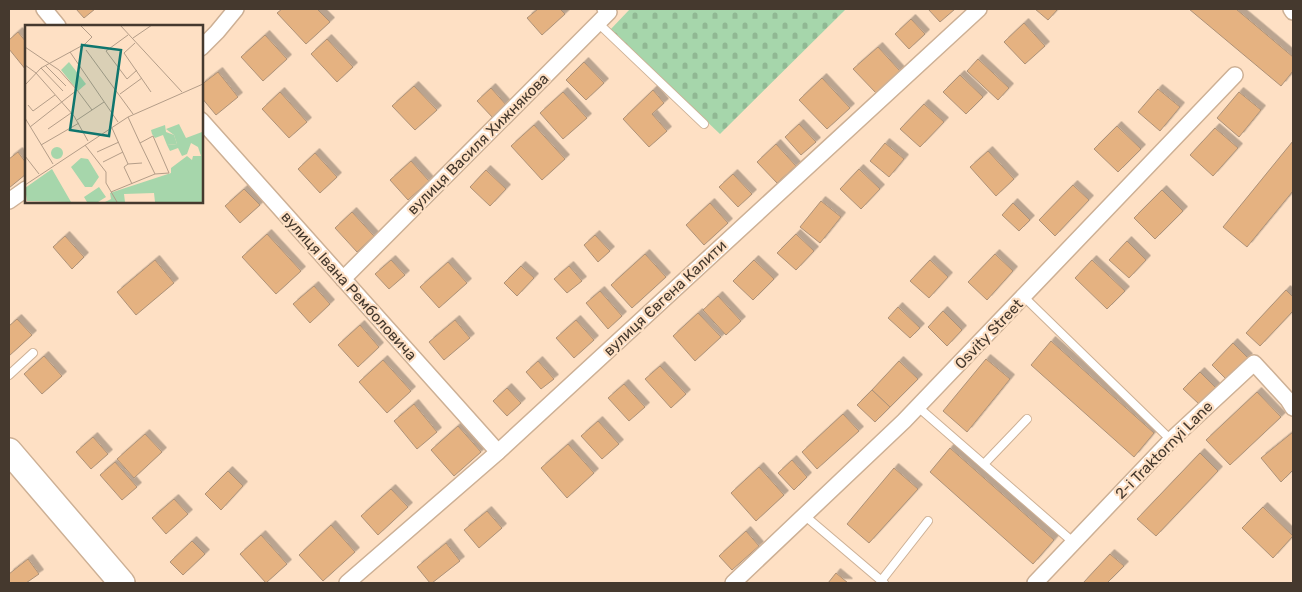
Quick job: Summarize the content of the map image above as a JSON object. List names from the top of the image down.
{
  "streets": {
    "street": [
      "вулиця Василя Хижнякова",
      "вулиця Івана Ремболовича",
      "вулиця Євгена Калити",
      "Osvity Street",
      "2-i Traktornyi Lane"
    ]
  },
  "crossings": [
    ["вулиця Василя Хижнякова", "вулиця Івана Ремболовича"],
    ["вулиця Івана Ремболовича", "вулиця Євгена Калити"]
  ]
}
